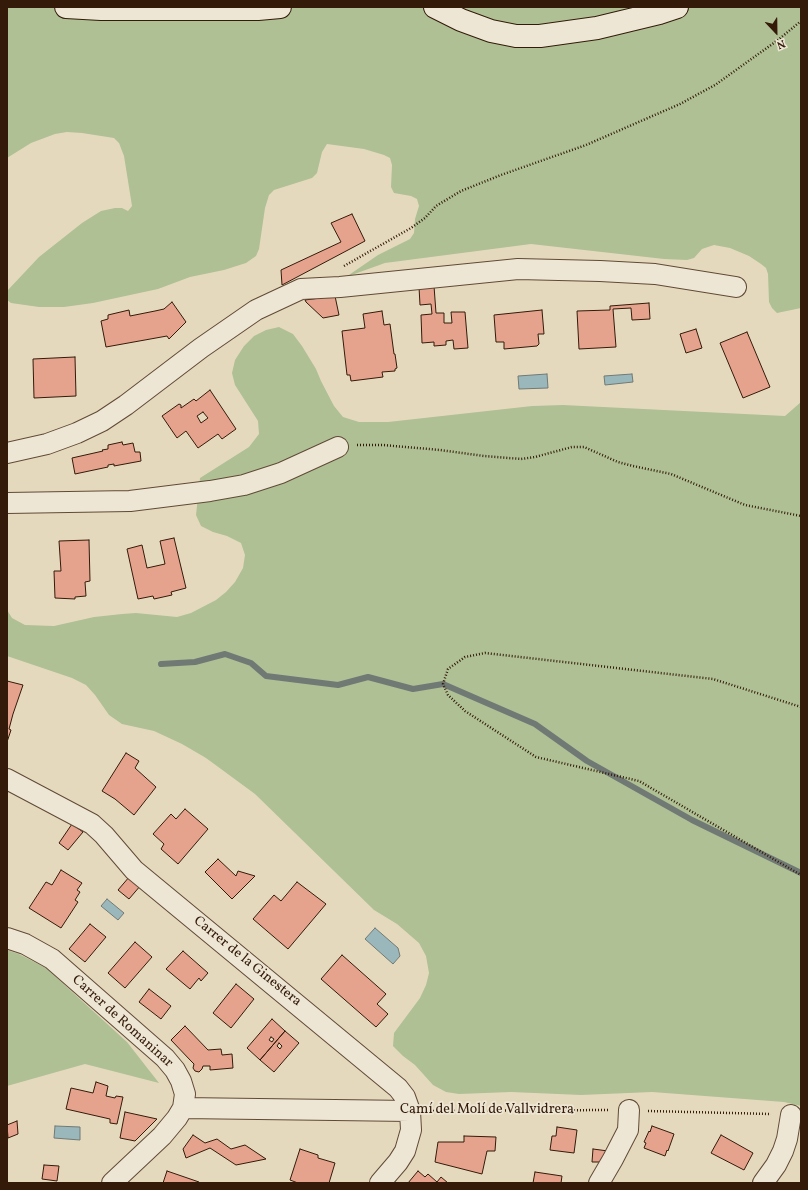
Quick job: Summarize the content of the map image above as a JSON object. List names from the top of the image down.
{
  "streets": {
    "street": ["Carrer de la Ginestera", "Carrer de Romaninar", "Camí del Molí de Vallvidrera"]
  },
  "crossings": [
    ["Carrer de la Ginestera", "Camí del Molí de Vallvidrera"],
    ["Carrer de Romaninar", "Camí del Molí de Vallvidrera"]
  ],
  "north": "bottom"
}
